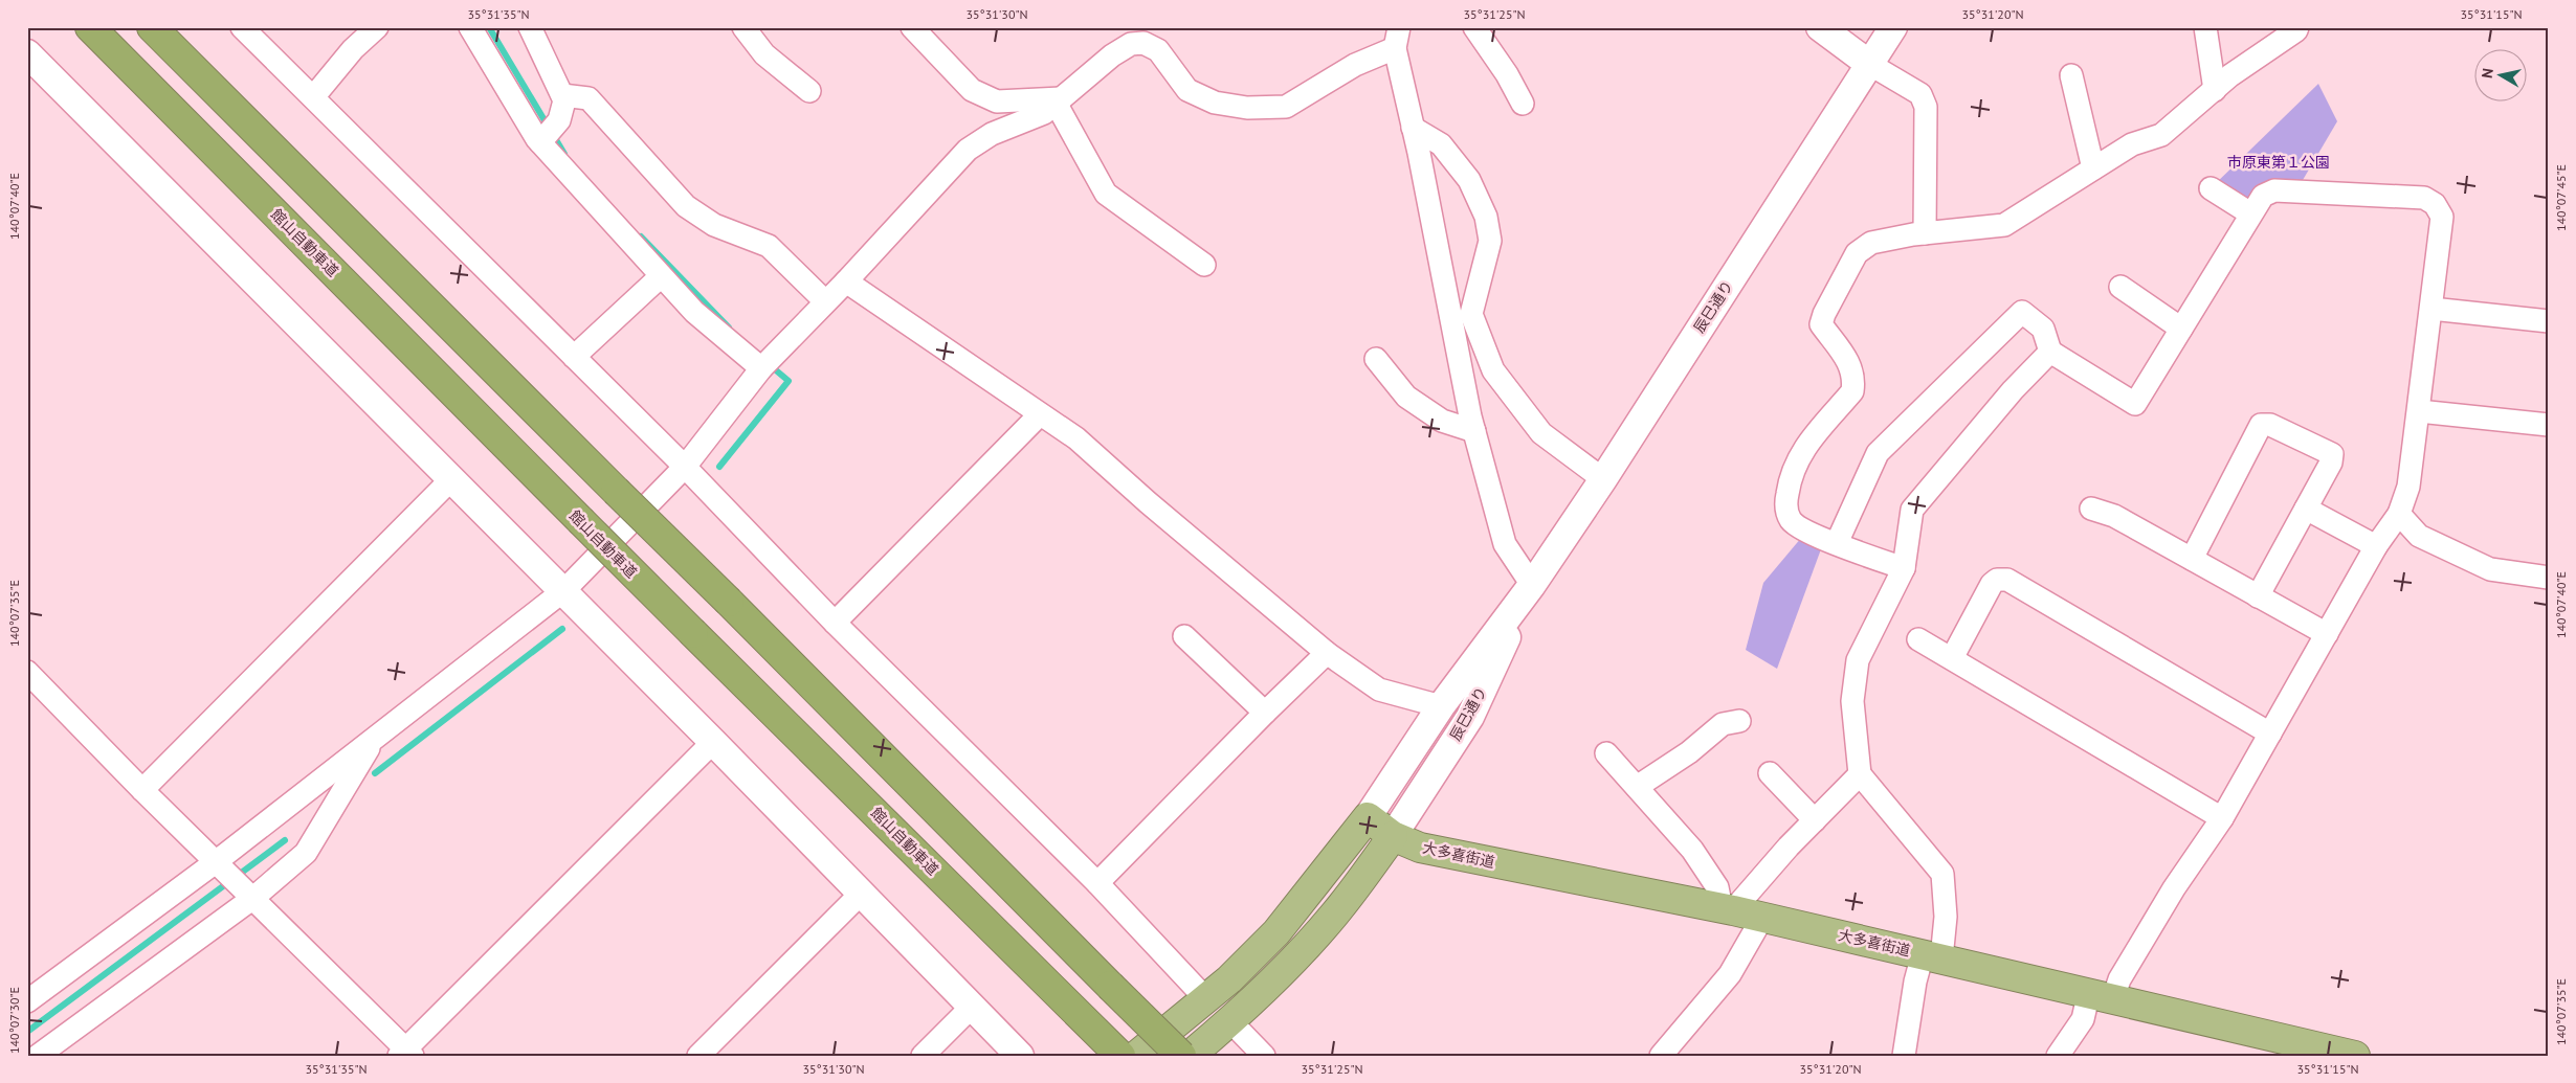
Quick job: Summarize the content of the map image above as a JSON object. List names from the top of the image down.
{
  "streets": {
    "highway": ["館山自動車道", "大多喜街道"],
    "street": ["辰巳通り"]
  },
  "crossings": [
    ["辰巳通り", "大多喜街道"]
  ],
  "parks": ["市原東第１公園"],
  "north": "left",
  "coordinates": [
    "35°31'35\"N",
    "35°31'30\"N",
    "35°31'25\"N",
    "35°31'20\"N",
    "35°31'15\"N",
    "140°07'45\"E",
    "140°07'40\"E",
    "140°07'35\"E",
    "140°07'30\"E"
  ]
}
